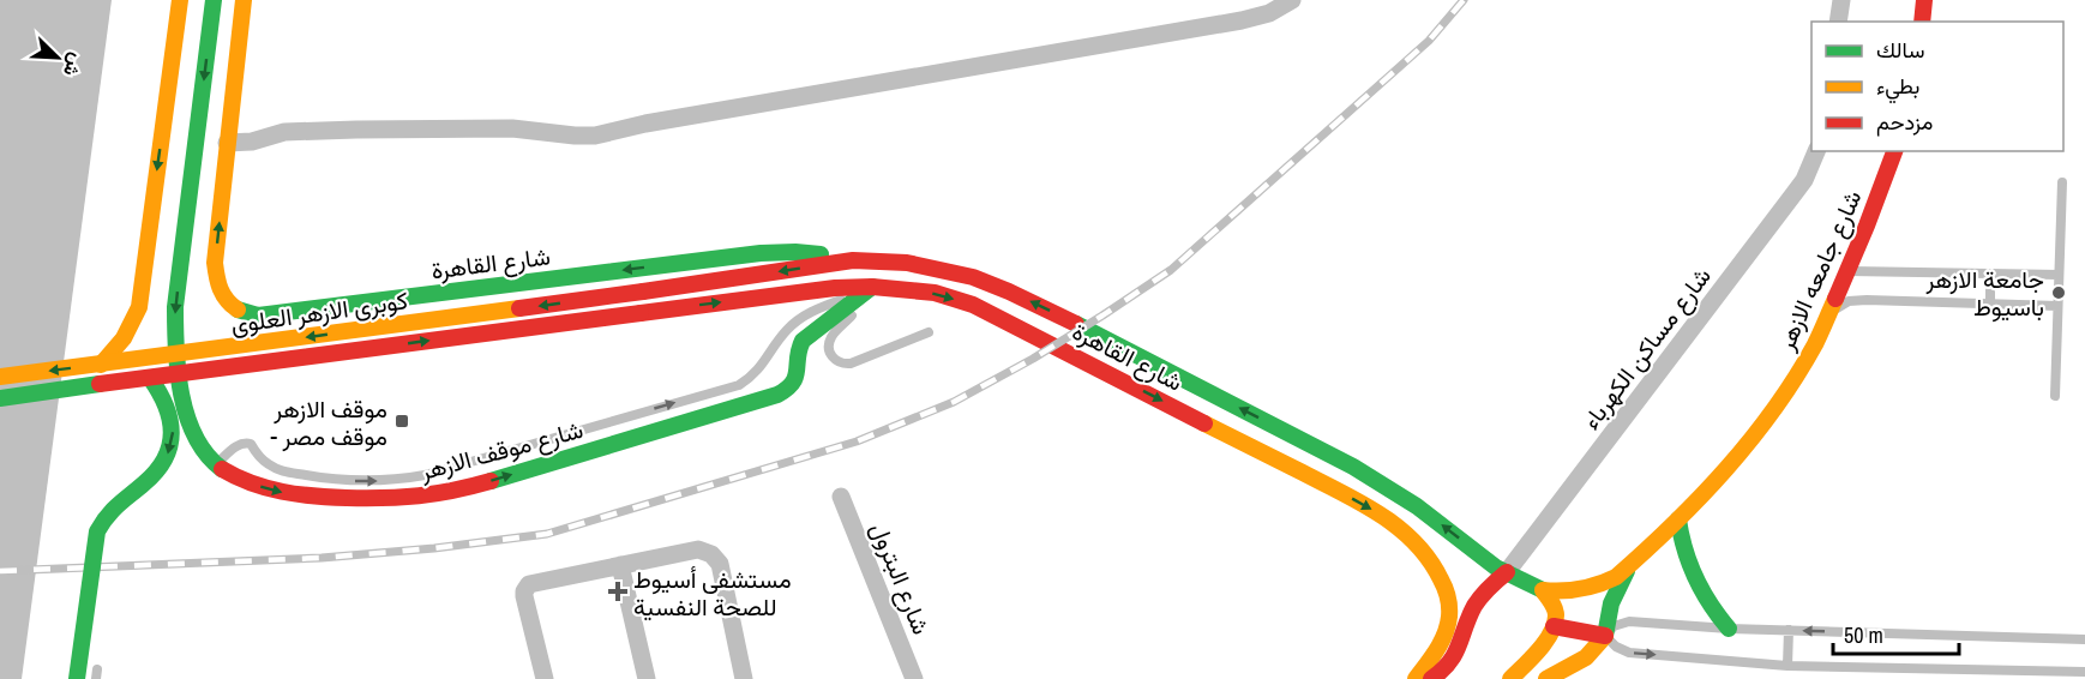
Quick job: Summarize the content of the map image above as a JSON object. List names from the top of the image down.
{
  "streets": {
    "main road": [
      "شارع القاهرة",
      "شارع جامعه الازهر",
      "كوبرى الازهر العلوى",
      "شارع موقف الازهر"
    ],
    "street": ["شارع مساكن الكهرباء", "شارع البترول"]
  },
  "crossings": [
    ["شارع القاهرة", "شارع جامعه الازهر"],
    ["شارع القاهرة", "كوبرى الازهر العلوى"],
    ["شارع القاهرة", "شارع مساكن الكهرباء"],
    ["شارع القاهرة", "شارع موقف الازهر"]
  ],
  "places": {
    "other": ["جامعة الازهر باسيوط"],
    "transit": ["موقف الازهر - موقف مصر"],
    "health": ["مستشفى أسيوط للصحة النفسية"]
  },
  "legend": ["سالك", "بطيء", "مزدحم"],
  "scale_bar": "50 m",
  "north": "bottom right"
}
